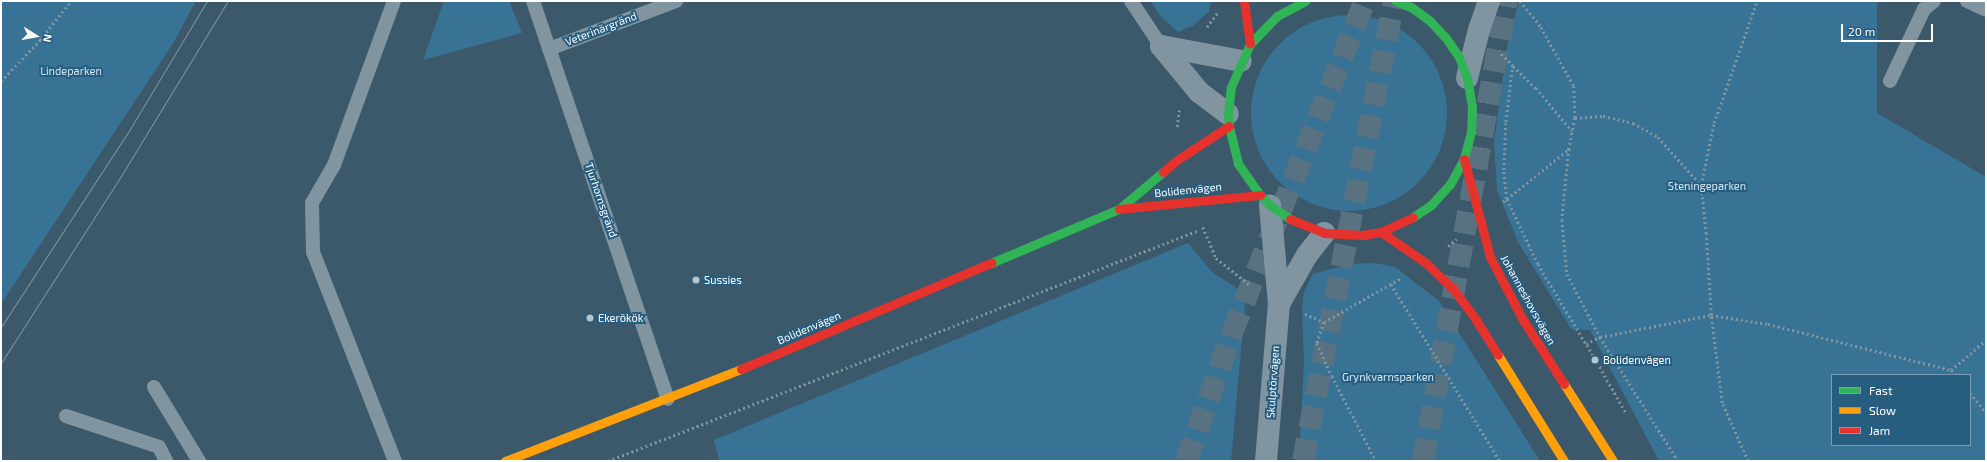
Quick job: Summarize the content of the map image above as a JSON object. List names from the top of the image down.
{
  "streets": {
    "main road": ["Bolidenvägen", "Johanneshovsvägen"],
    "street": ["Skulptörvägen"],
    "lane": ["Veterinärgränd", "Tjurhornsgränd"]
  },
  "crossings": [
    ["Veterinärgränd", "Tjurhornsgränd"],
    ["Bolidenvägen", "Tjurhornsgränd"],
    ["Bolidenvägen", "Skulptörvägen"]
  ],
  "parks": ["Lindeparken", "Steningeparken", "Grynkvarnsparken"],
  "places": ["Sussies", "Ekerökök", "Bolidenvägen"],
  "legend": ["Fast", "Slow", "Jam"],
  "scale_bar": "20 m",
  "north": "right"
}
